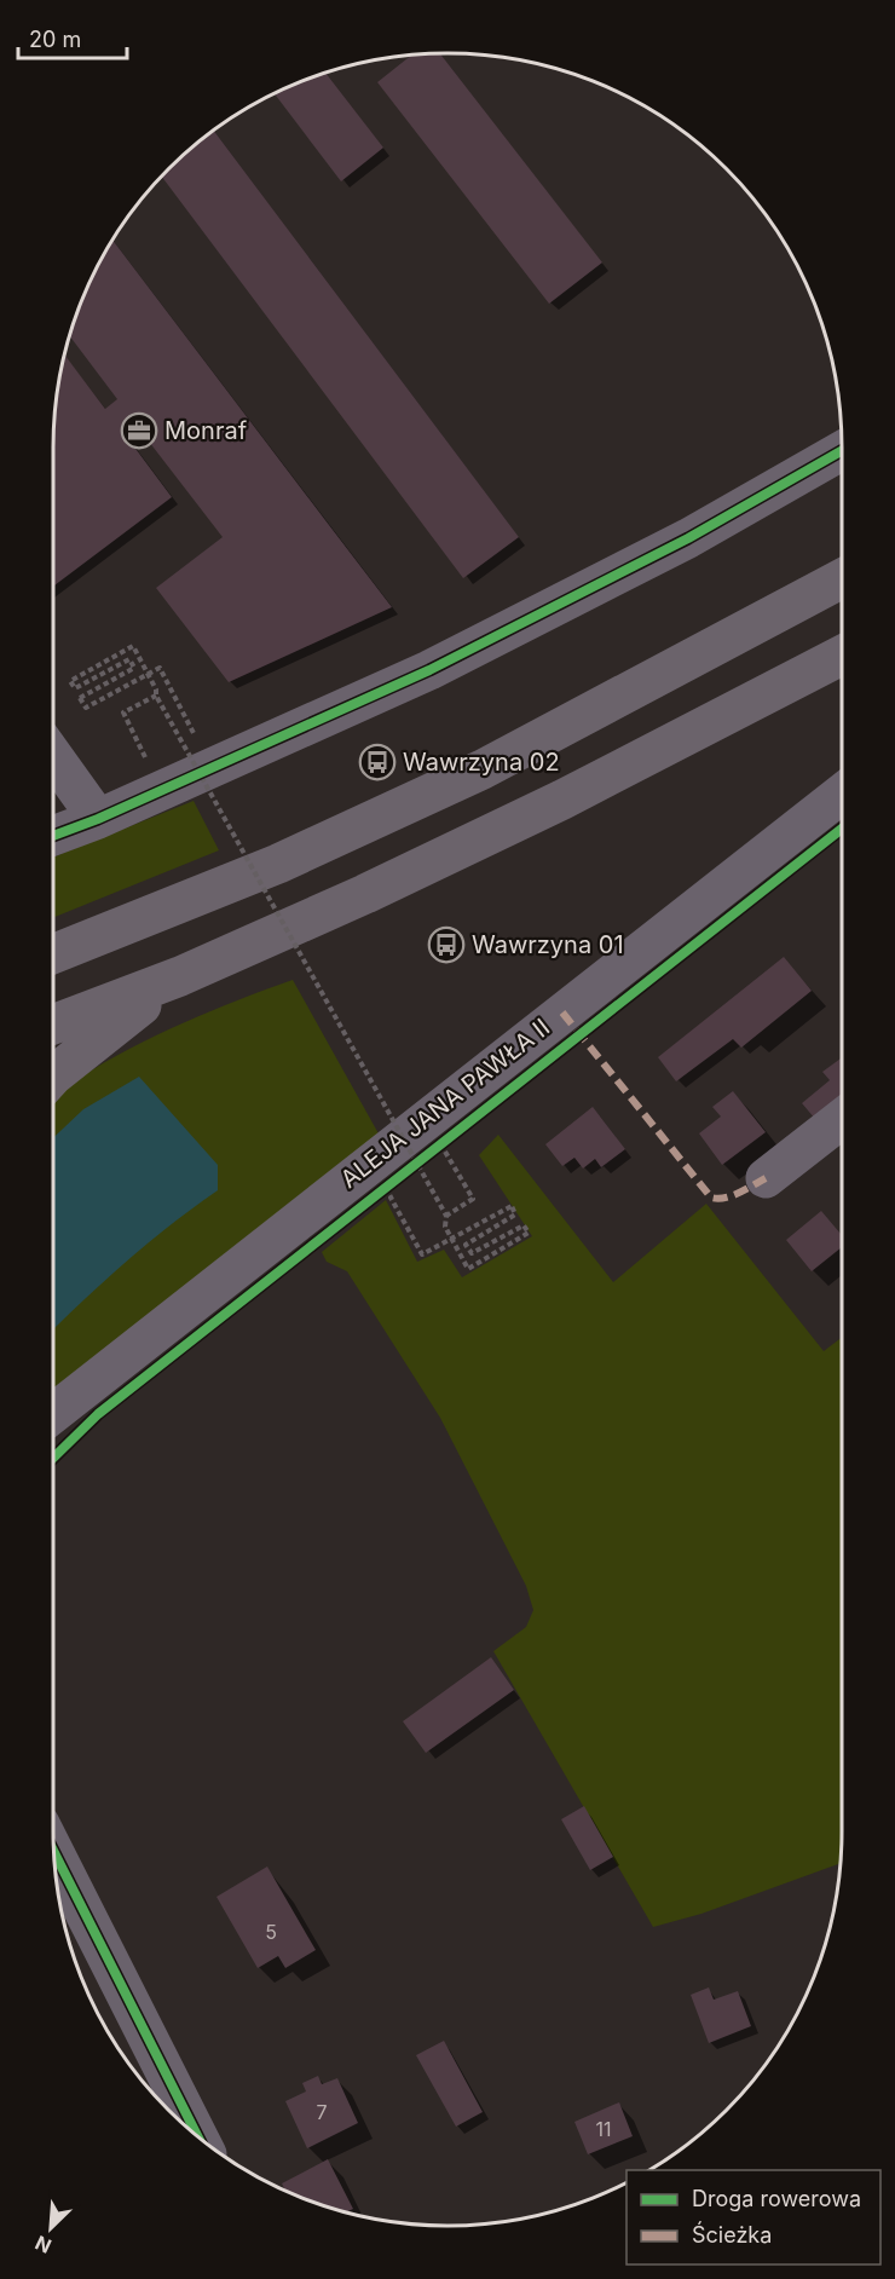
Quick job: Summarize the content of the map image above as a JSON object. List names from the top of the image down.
{
  "streets": {
    "street": ["ALEJA JANA PAWŁA II"]
  },
  "places": {
    "office": ["Monraf"],
    "bus stop": ["Wawrzyna 02", "Wawrzyna 01"]
  },
  "house_numbers": ["5", "7", "11"],
  "legend": ["Droga rowerowa", "Ścieżka"],
  "scale_bar": "20 m",
  "north": "bottom left"
}
